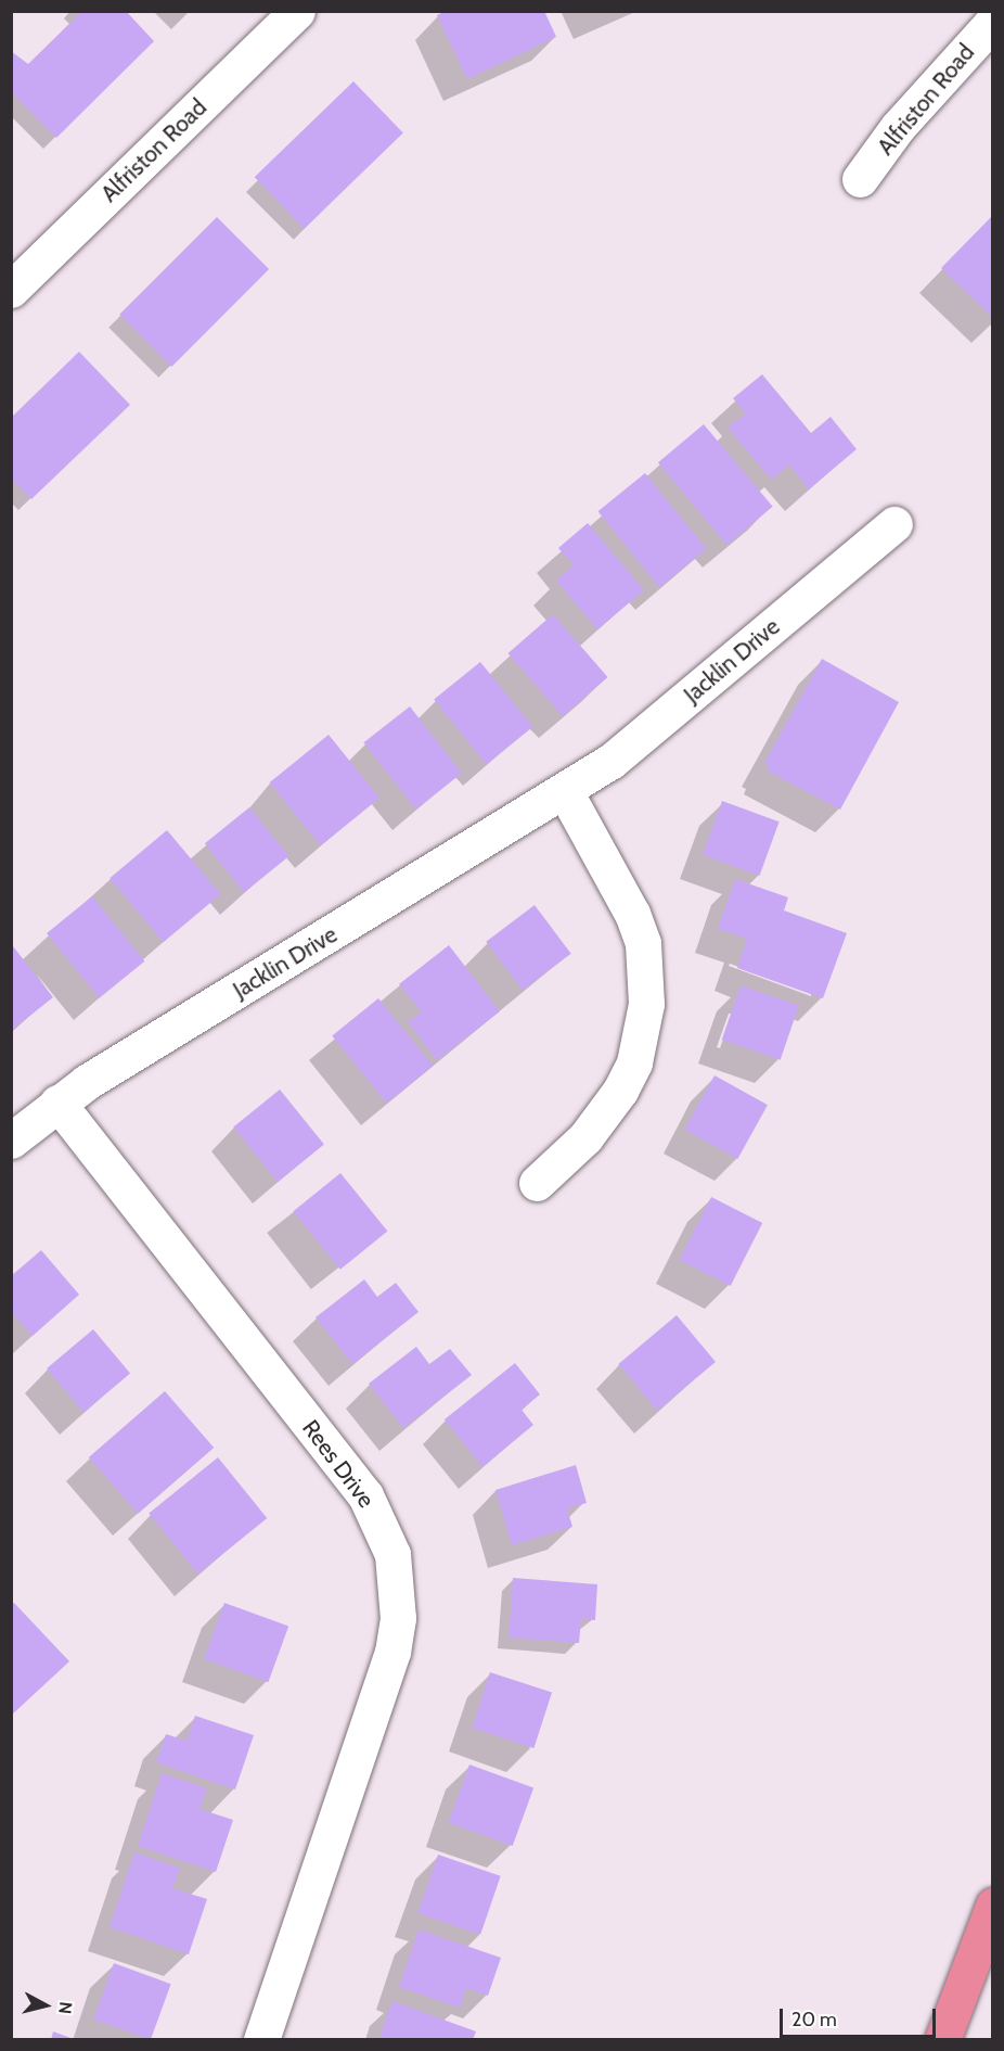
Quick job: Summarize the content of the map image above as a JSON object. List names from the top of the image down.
{
  "streets": {
    "street": ["Alfriston Road", "Jacklin Drive", "Rees Drive"]
  },
  "crossings": [
    ["Jacklin Drive", "Rees Drive"]
  ],
  "scale_bar": "20 m",
  "north": "right"
}
